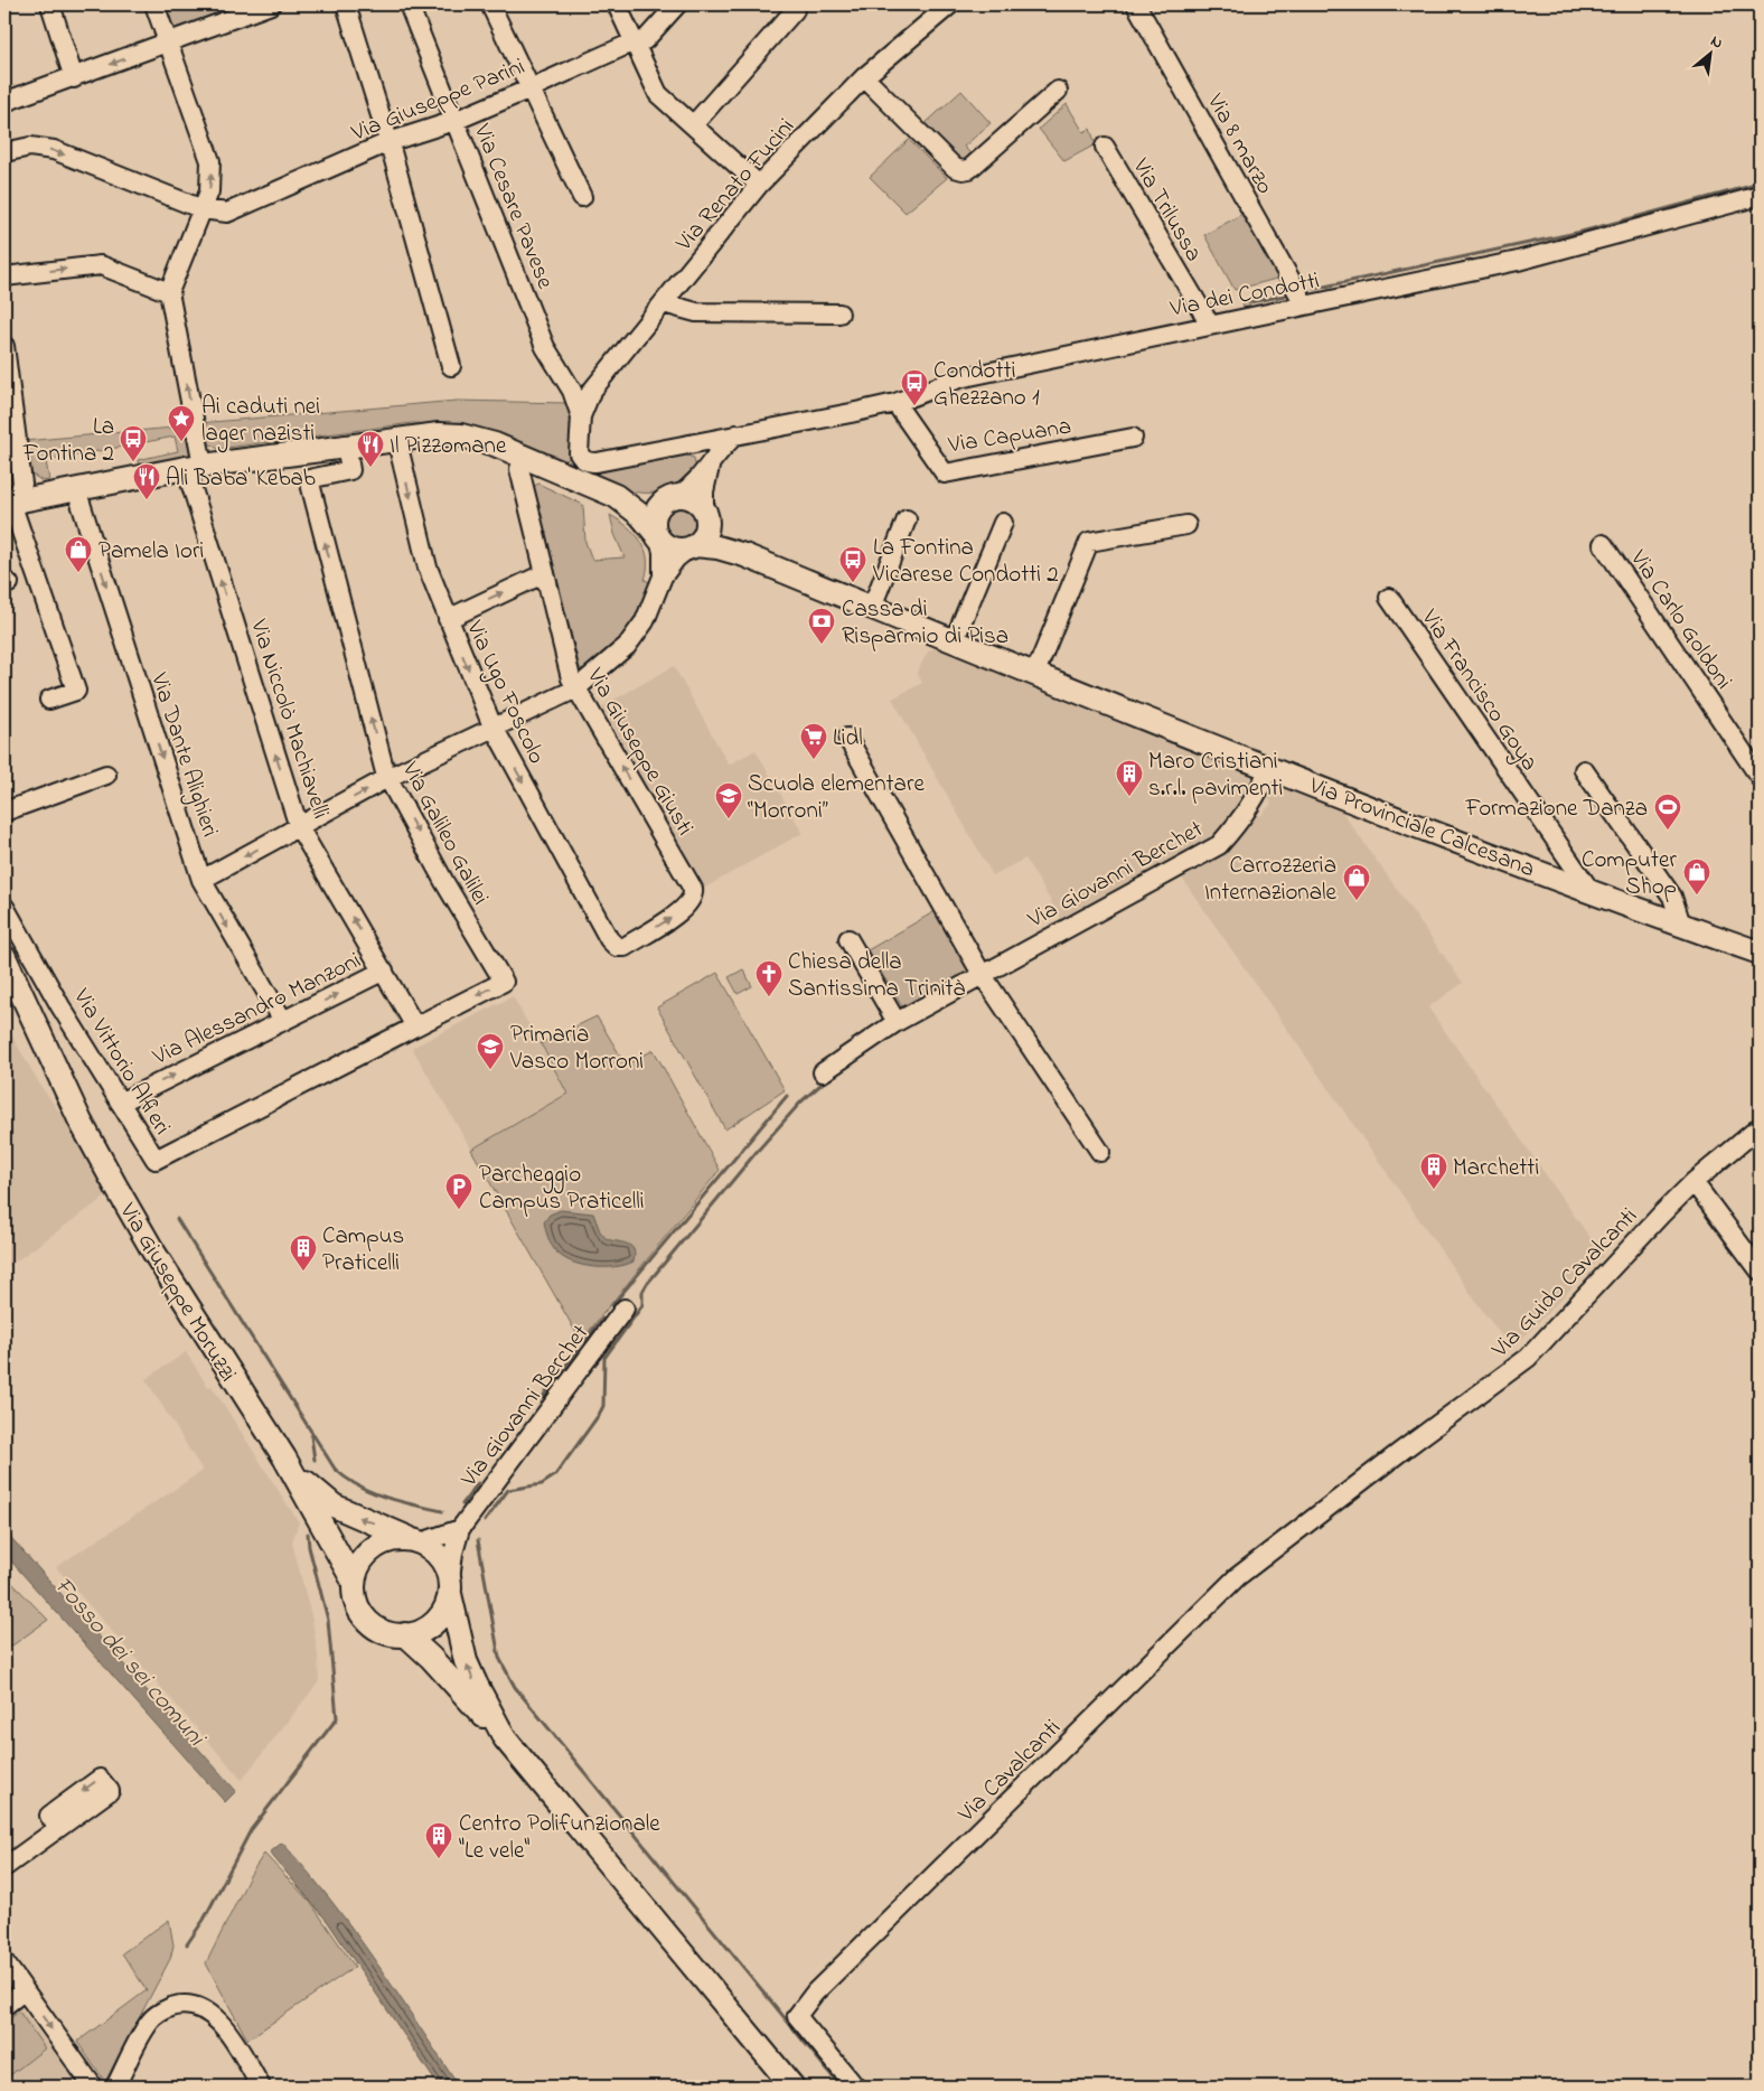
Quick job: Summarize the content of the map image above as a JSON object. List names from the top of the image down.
{
  "streets": {
    "main road": ["Via Provinciale Calcesana", "Via Giuseppe Moruzzi"],
    "street": [
      "Via Giuseppe Parini",
      "Via 8 marzo",
      "Via Renato Fucini",
      "Via Cesare Pavese",
      "Via Trilussa",
      "Via dei Condotti",
      "Via Capuana",
      "Via Carlo Goldoni",
      "Via Francisco Goya",
      "Via Ugo Foscolo",
      "Via Niccolò Machiavelli",
      "Via Giuseppe Giusti",
      "Via Dante Alighieri",
      "Via Galileo Galilei",
      "Via Giovanni Berchet",
      "Via Alessandro Manzoni",
      "Via Vittorio Alfieri",
      "Via Guido Cavalcanti",
      "Via Cavalcanti"
    ]
  },
  "crossings": [
    ["Via Giuseppe Parini", "Via Cesare Pavese"],
    ["Via 8 marzo", "Via dei Condotti"],
    ["Via Renato Fucini", "Via Cesare Pavese"],
    ["Via Renato Fucini", "Via dei Condotti"],
    ["Via Cesare Pavese", "Via dei Condotti"],
    ["Via Trilussa", "Via dei Condotti"],
    ["Via dei Condotti", "Via Capuana"],
    ["Via Francisco Goya", "Via Provinciale Calcesana"],
    ["Via Ugo Foscolo", "Via Giuseppe Giusti"],
    ["Via Niccolò Machiavelli", "Via Alessandro Manzoni"],
    ["Via Dante Alighieri", "Via Alessandro Manzoni"],
    ["Via Provinciale Calcesana", "Via Giovanni Berchet"],
    ["Via Galileo Galilei", "Via Vittorio Alfieri"],
    ["Via Giovanni Berchet", "Via Giuseppe Moruzzi"],
    ["Via Alessandro Manzoni", "Via Vittorio Alfieri"],
    ["Via Guido Cavalcanti", "Via Cavalcanti"]
  ],
  "one_way": [
    "Via Ugo Foscolo",
    "Via Niccolò Machiavelli",
    "Via Dante Alighieri",
    "Via Alessandro Manzoni"
  ],
  "water": ["Fosso dei sei comuni"],
  "places": {
    "bus stop": ["Condotti Ghezzano 1", "La Fontina 2", "La Fontina Vicarese Condotti 2"],
    "place": ["Ai caduti nei lager nazisti"],
    "restaurant": ["Il Pizzomane", "Ali Baba' Kebab"],
    "shop": ["Pamela Iori", "Computer Shop", "Carrozzeria Internazionale"],
    "bank": ["Cassa di Risparmio di Pisa"],
    "supermarket": ["Lidl"],
    "building": [
      "Maro Cristiani s.r.l. pavimenti",
      "Marchetti",
      "Campus Praticelli",
      "Centro Polifunzionale \"Le vele\""
    ],
    "school or university": ["Scuola elementare “Morroni”", "Primaria Vasco Morroni"],
    "sports": ["Formazione Danza"],
    "church": ["Chiesa della Santissima Trinità"],
    "parking": ["Parcheggio Campus Praticelli"]
  },
  "north": "top right"
}
